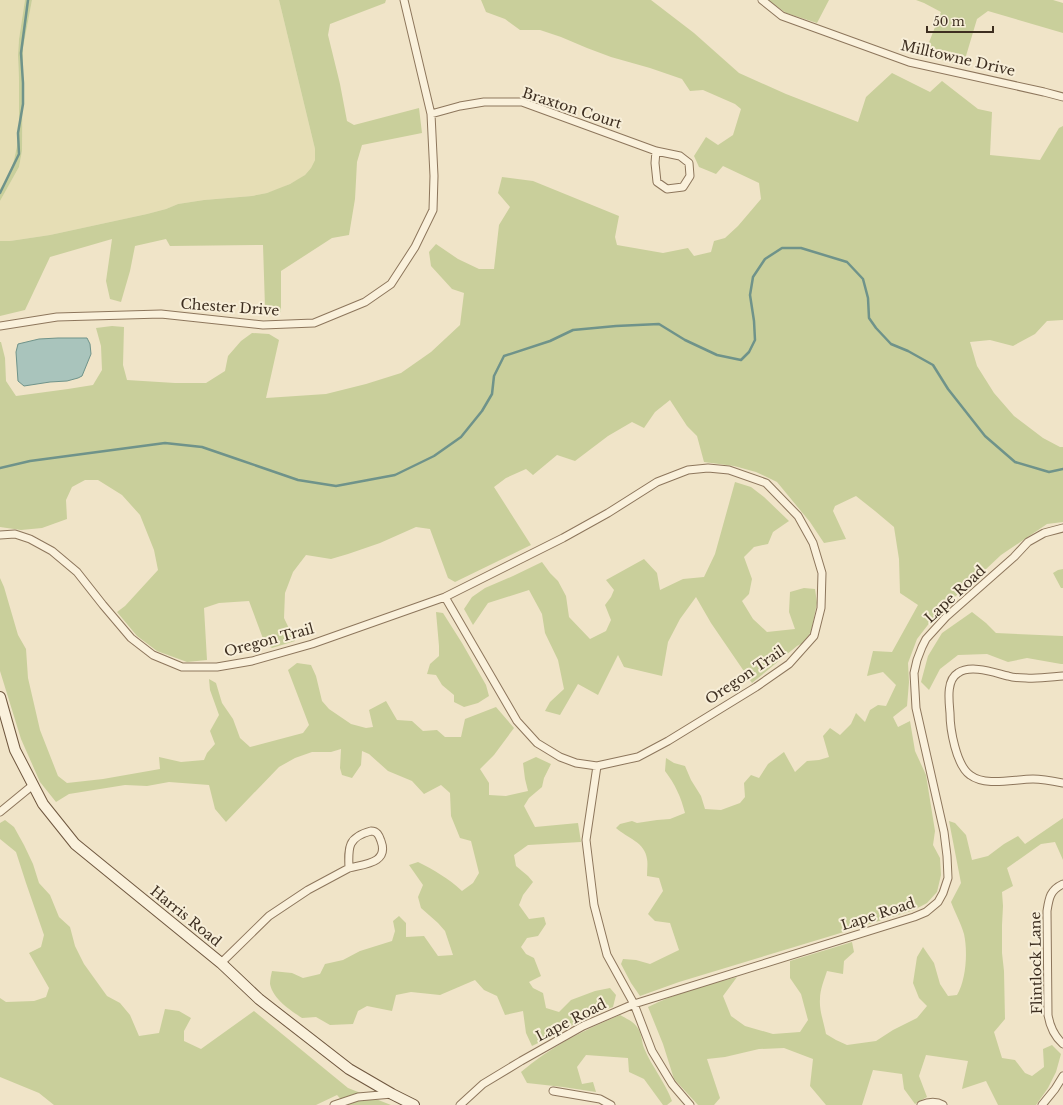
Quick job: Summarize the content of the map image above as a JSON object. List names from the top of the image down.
{
  "streets": {
    "street": [
      "Milltowne Drive",
      "Braxton Court",
      "Chester Drive",
      "Lape Road",
      "Oregon Trail",
      "Harris Road",
      "Flintlock Lane"
    ]
  },
  "crossings": [
    ["Braxton Court", "Chester Drive"]
  ],
  "scale_bar": "50 m"
}
